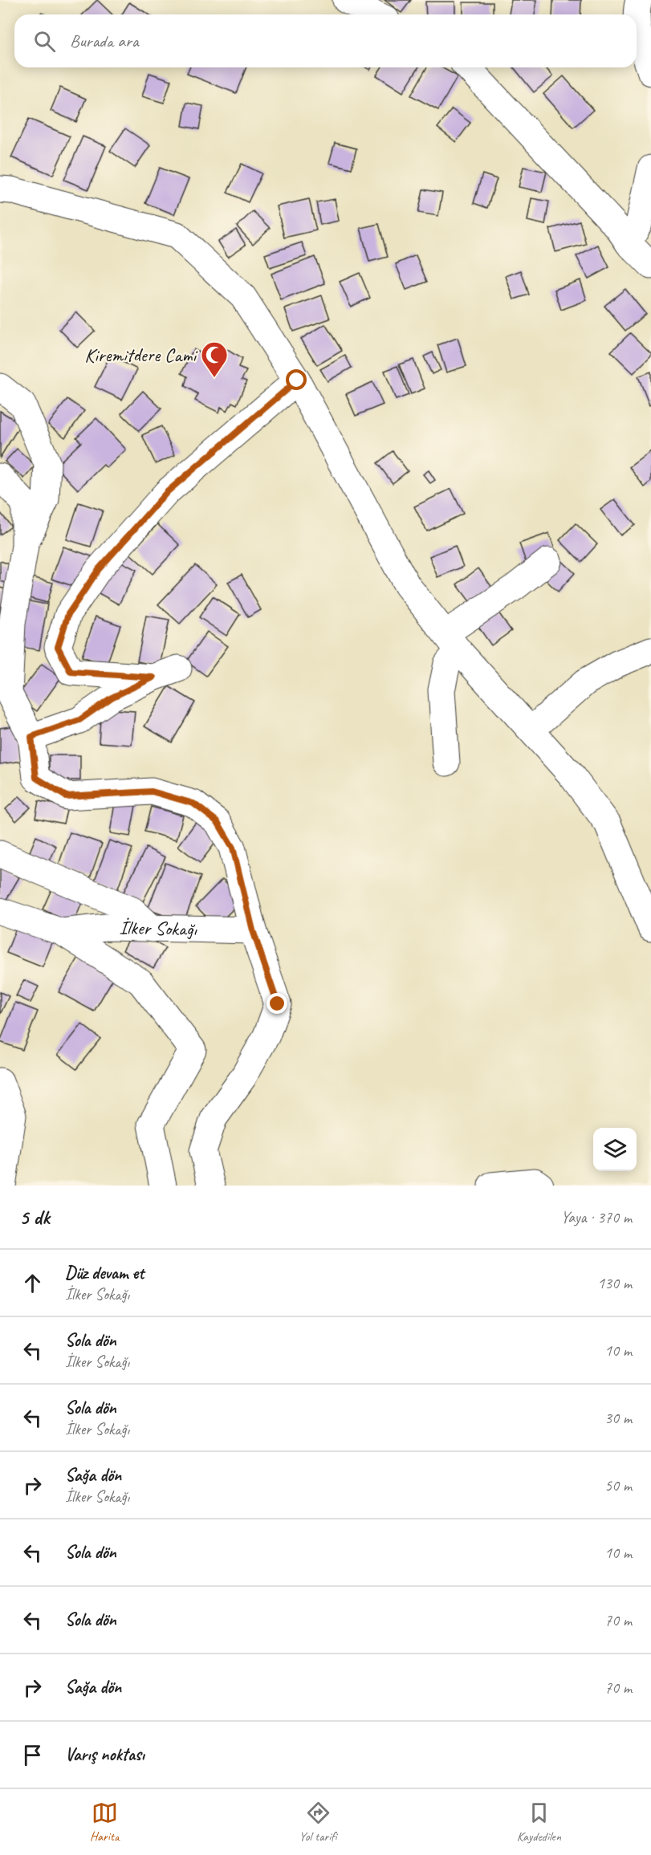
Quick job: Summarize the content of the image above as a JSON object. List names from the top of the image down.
{
  "streets": {
    "street": ["İlker Sokağı"]
  },
  "places": {
    "mosque": ["Kiremitdere Cami"]
  },
  "page": {
    "search": "Burada ara",
    "heading": ["5 dk", "Yaya · 370 m"],
    "list": [
      ["Düz devam et", "İlker Sokağı", "130 m"],
      ["Sola dön", "İlker Sokağı", "10 m"],
      ["Sola dön", "İlker Sokağı", "30 m"],
      ["Sağa dön", "İlker Sokağı", "50 m"],
      ["Sola dön", "10 m"],
      ["Sola dön", "70 m"],
      ["Sağa dön", "70 m"],
      "Varış noktası"
    ],
    "nav": ["Harita", "Yol tarifi", "Kaydedilen"]
  }
}
